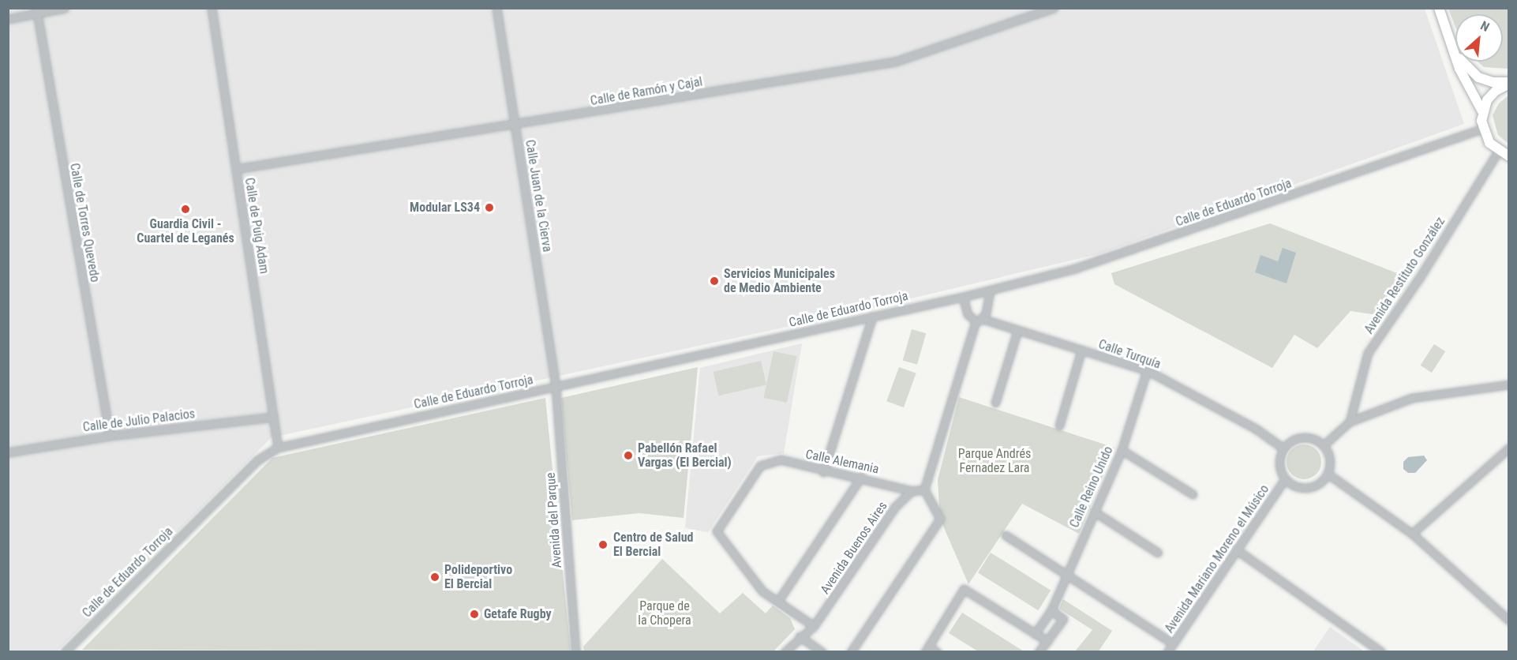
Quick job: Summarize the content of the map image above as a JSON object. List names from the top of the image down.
{
  "streets": {
    "street": [
      "Calle de Ramón y Cajal",
      "Calle Juan de la Cierva",
      "Calle de Eduardo Torroja",
      "Calle de Torres Quevedo",
      "Calle de Puig Adam",
      "Avenida Restituto González",
      "Calle Turquía",
      "Calle de Julio Palacios",
      "Calle Alemania",
      "Calle Reino Unido",
      "Avenida del Parque",
      "Avenida Buenos Aires",
      "Avenida Mariano Moreno el Músico"
    ]
  },
  "crossings": [
    ["Calle de Ramón y Cajal", "Calle Juan de la Cierva"],
    ["Calle de Ramón y Cajal", "Calle de Puig Adam"],
    ["Calle Juan de la Cierva", "Calle de Eduardo Torroja"],
    ["Calle Juan de la Cierva", "Avenida del Parque"],
    ["Calle de Eduardo Torroja", "Calle de Puig Adam"],
    ["Calle de Eduardo Torroja", "Avenida del Parque"],
    ["Calle de Torres Quevedo", "Calle de Julio Palacios"],
    ["Calle de Puig Adam", "Calle de Julio Palacios"],
    ["Calle Turquía", "Calle Reino Unido"],
    ["Calle Turquía", "Avenida Mariano Moreno el Músico"],
    ["Calle Alemania", "Avenida Buenos Aires"]
  ],
  "parks": ["Parque Andrés Fernadez Lara", "Parque de la Chopera"],
  "places": [
    "Modular LS34",
    "Guardia Civil - Cuartel de Leganés",
    "Servicios Municipales de Medio Ambiente",
    "Pabellón Rafael Vargas (El Bercial)",
    "Centro de Salud El Bercial",
    "Polideportivo El Bercial",
    "Getafe Rugby"
  ],
  "north": "top right"
}
